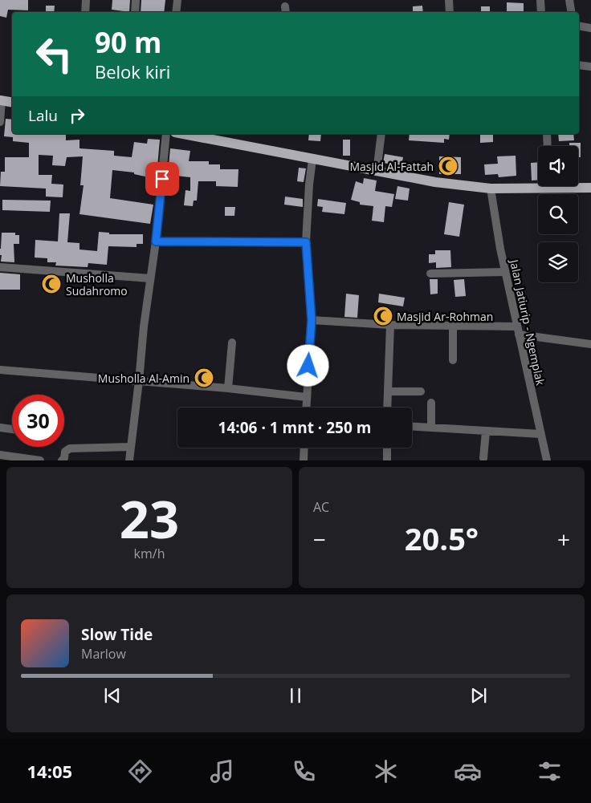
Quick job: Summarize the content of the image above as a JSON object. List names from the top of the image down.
{
  "streets": {
    "street": ["Jalan Jatiurip - Ngemplak"]
  },
  "places": {
    "mosque": [
      "Masjid Al-Fattah",
      "Musholla Sudahromo",
      "Masjid Ar-Rohman",
      "Musholla Al-Amin"
    ]
  },
  "page": {
    "turn": ["90 m", "Belok kiri"],
    "then": "Lalu",
    "limit": "30",
    "trip": "14:06 · 1 mnt · 250 m",
    "tile": [
      ["23", "km/h"],
      "AC"
    ],
    "heat": ["−", "20.5°", "+"],
    "song": ["Slow Tide", "Marlow"],
    "tabs": "14:05"
  }
}
